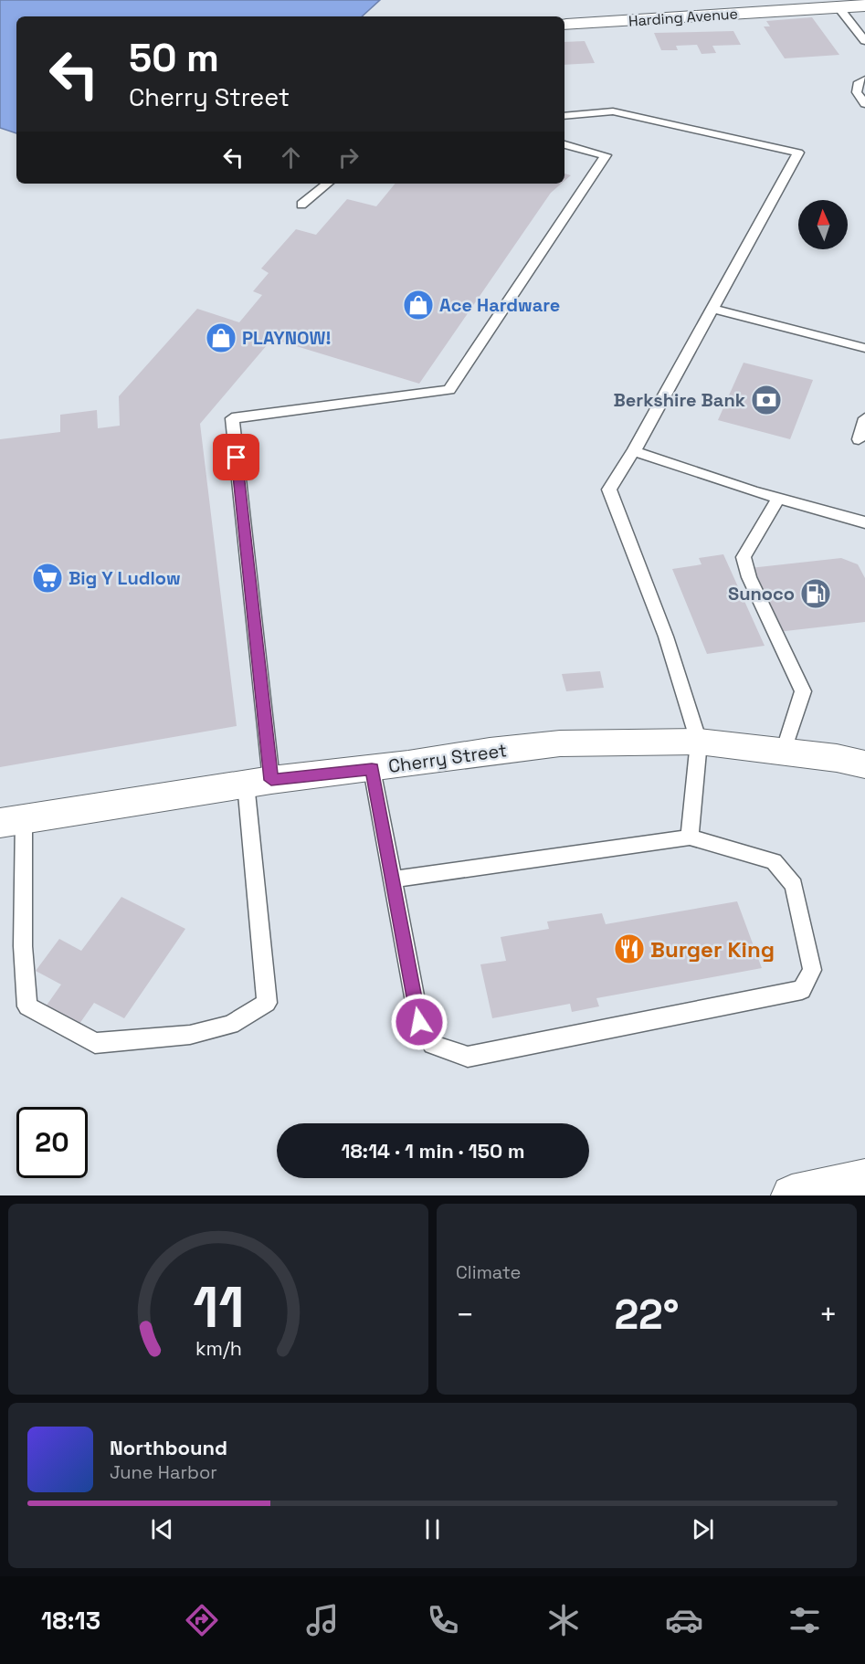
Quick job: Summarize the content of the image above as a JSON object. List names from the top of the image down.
{
  "streets": {
    "street": ["Harding Avenue", "Cherry Street"]
  },
  "places": {
    "shop": ["Ace Hardware", "PLAYNOW!"],
    "bank": ["Berkshire Bank"],
    "supermarket": ["Big Y Ludlow"],
    "fuel station": ["Sunoco"],
    "restaurant": ["Burger King"]
  },
  "north": "top",
  "page": {
    "turn": ["50 m", "Cherry Street"],
    "limit": "20",
    "trip": "18:14 · 1 min · 150 m",
    "tile": "Climate",
    "heat": ["−", "22°", "+"],
    "song": ["Northbound", "June Harbor"],
    "tabs": "18:13",
    "gauge": ["11", "km/h"]
  }
}
